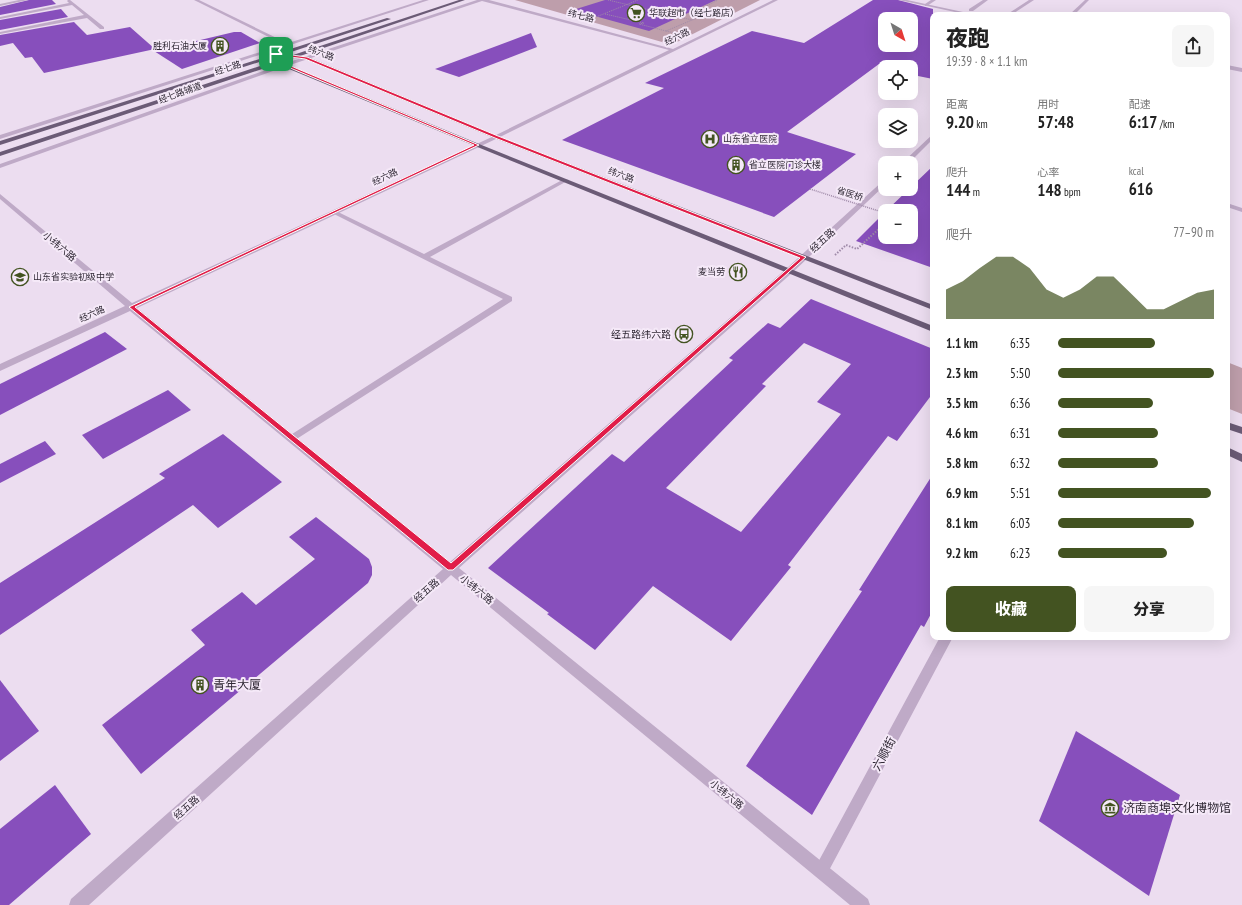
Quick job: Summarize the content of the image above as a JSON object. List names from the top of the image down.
{
  "streets": {
    "main road": ["纬六路", "经七路"],
    "street": [
      "纬七路",
      "经六路",
      "经七路辅道",
      "经五路",
      "小纬六路",
      "六顺街"
    ],
    "path": ["省医桥"]
  },
  "crossings": [
    ["纬七路", "经六路"],
    ["经六路", "纬六路"],
    ["经六路", "小纬六路"],
    ["纬六路", "经七路"],
    ["纬六路", "经七路辅道"],
    ["纬六路", "经五路"],
    ["经五路", "小纬六路"],
    ["小纬六路", "六顺街"]
  ],
  "places": {
    "supermarket": ["华联超市（经七路店）"],
    "building": ["胜利石油大厦", "省立医院门诊大楼", "青年大厦"],
    "hospital": ["山东省立医院"],
    "restaurant": ["麦当劳"],
    "school or university": ["山东省实验初级中学"],
    "bus stop": ["经五路纬六路"],
    "museum": ["济南商埠文化博物馆"]
  },
  "north": "bottom right",
  "page": {
    "map_buttons": ["+", "−"],
    "heading": ["夜跑", "19:39 · 8 × 1.1 km"],
    "stats": [
      ["距离", "9.20 km"],
      ["用时", "57:48"],
      ["配速", "6:17 /km"],
      ["爬升", "144 m"],
      ["心率", "148 bpm"],
      ["kcal", "616"]
    ],
    "chart": ["爬升", "77–90 m"],
    "list": [
      {
        "name": "1.1 km",
        "note": "6:35"
      },
      {
        "name": "2.3 km",
        "note": "5:50"
      },
      {
        "name": "3.5 km",
        "note": "6:36"
      },
      {
        "name": "4.6 km",
        "note": "6:31"
      },
      {
        "name": "5.8 km",
        "note": "6:32"
      },
      {
        "name": "6.9 km",
        "note": "5:51"
      },
      {
        "name": "8.1 km",
        "note": "6:03"
      },
      {
        "name": "9.2 km",
        "note": "6:23"
      }
    ],
    "buttons": ["收藏", "分享"]
  }
}
